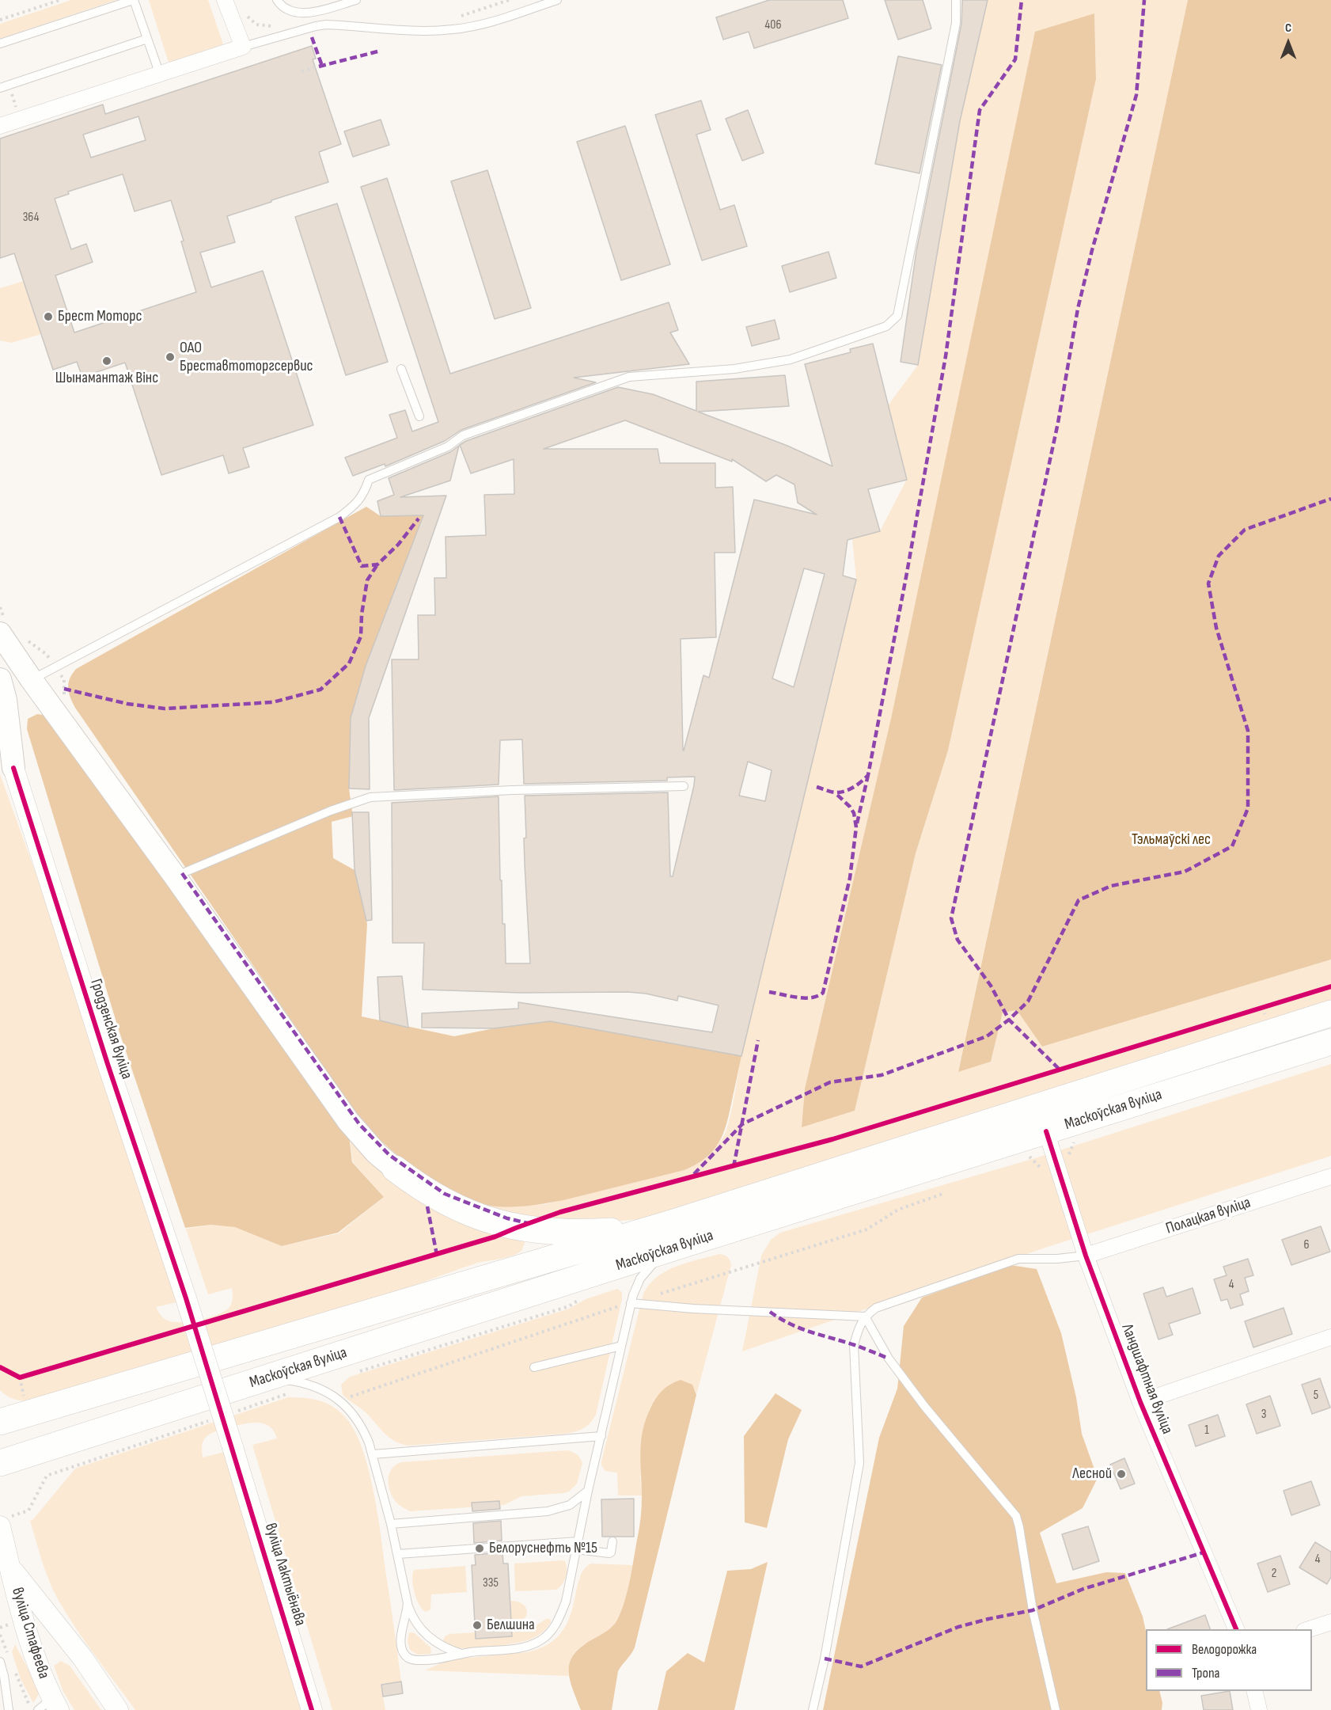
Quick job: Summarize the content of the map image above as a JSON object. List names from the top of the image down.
{
  "streets": {
    "highway": ["Маскоўская вуліца"],
    "main road": ["Гродзенская вуліца"],
    "street": [
      "Полацкая вуліца",
      "Ландшафтная вуліца",
      "вуліца Лактыёнава",
      "вуліца Стафеева"
    ]
  },
  "crossings": [
    ["Гродзенская вуліца", "вуліца Лактыёнава"],
    ["Маскоўская вуліца", "Ландшафтная вуліца"],
    ["Полацкая вуліца", "Ландшафтная вуліца"]
  ],
  "parks": ["Тэльмаўскі лес"],
  "places": [
    "Брест Моторс",
    "ОАО Бреставтоторгсервис",
    "Шынамантаж Вінс",
    "Лесной",
    "Белоруснефть №15",
    "Белшина"
  ],
  "house_numbers": [
    "406",
    "364",
    "6",
    "4",
    "5",
    "3",
    "1",
    "4",
    "2",
    "335"
  ],
  "legend": ["Велодорожка", "Тропа"],
  "north": "top"
}
